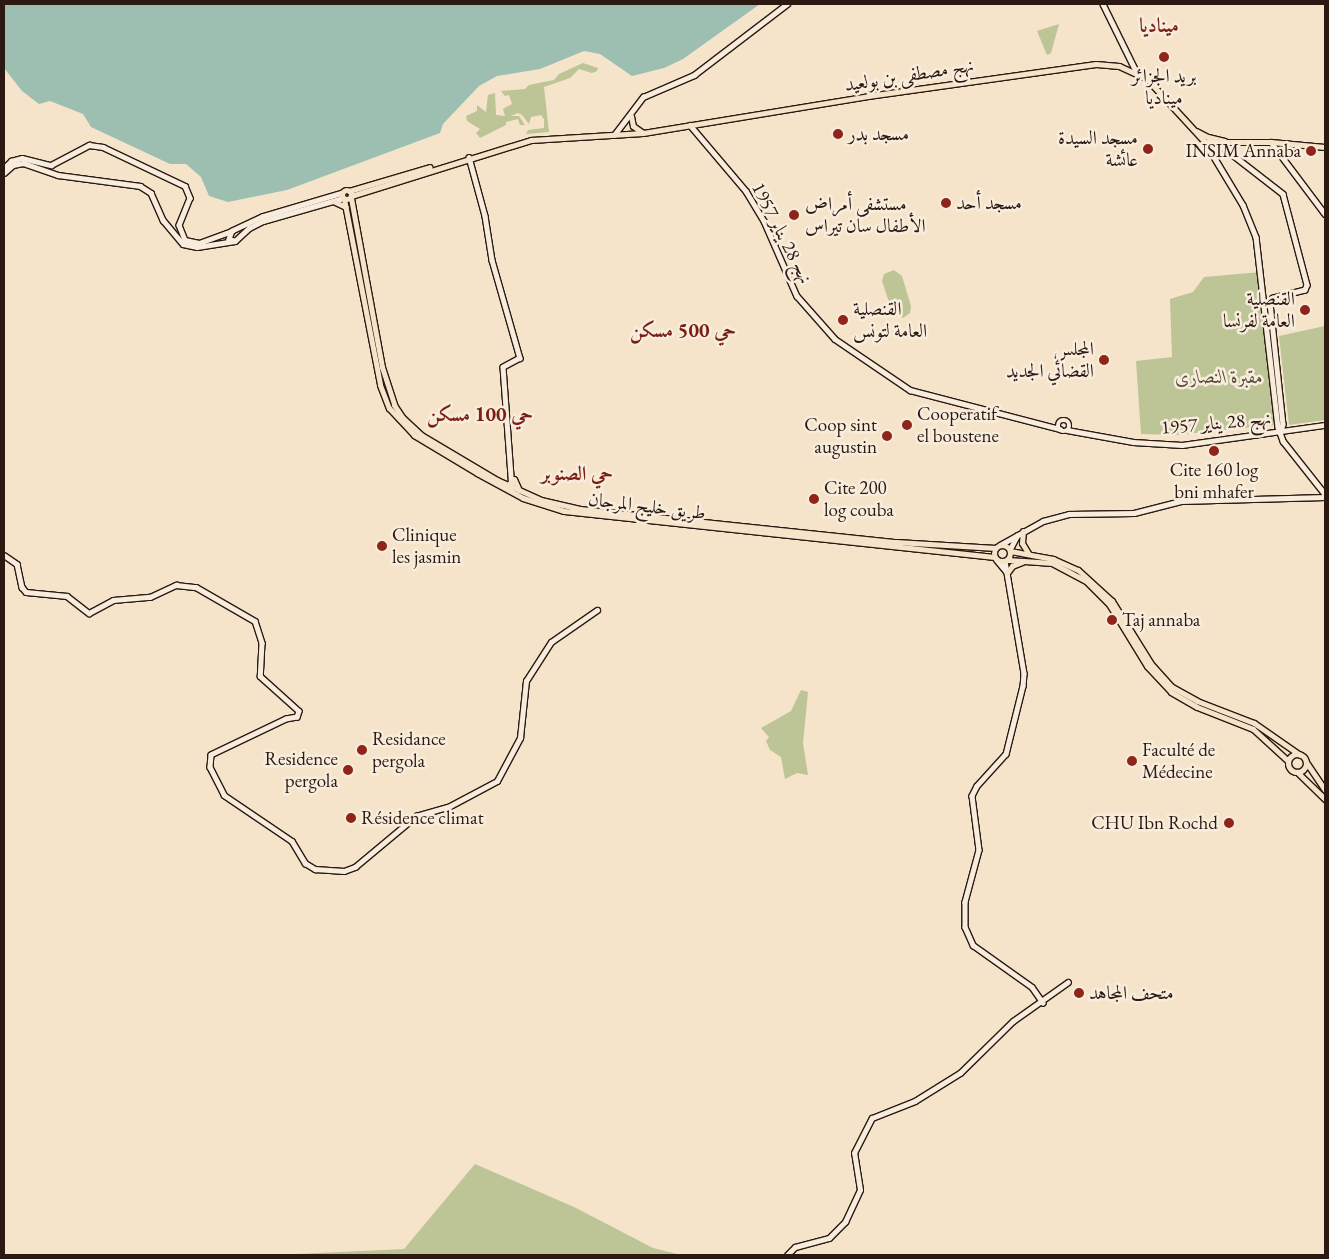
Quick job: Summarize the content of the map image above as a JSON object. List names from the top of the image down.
{
  "streets": {
    "main road": ["نهج مصطفى بن بولعيد", "نهج 28 يناير 1957", "طريق خليج المرجان"]
  },
  "crossings": [
    ["نهج مصطفى بن بولعيد", "نهج 28 يناير 1957"]
  ],
  "districts": [
    "ميناديا",
    "حي 500 مسكن",
    "حي 100 مسكن",
    "حي الصنوبر"
  ],
  "parks": ["مقبرة النصارى"],
  "places": [
    "بريد الجزائر ميناديا",
    "مسجد بدر",
    "مسجد السيدة عائشة",
    "INSIM Annaba",
    "مسجد أحد",
    "مستشفى أمراض الأطفال سان تيراس",
    "القنصلية العامة لفرنسا",
    "القنصلية العامة لتونس",
    "المجلس القضائي الجديد",
    "Cooperatif el boustene",
    "Coop sint augustin",
    "Cite 160 log bni mhafer",
    "Cite 200 log couba",
    "Clinique les jasmin",
    "Taj annaba",
    "Residance pergola",
    "Faculté de Médecine",
    "Residence pergola",
    "Résidence climat",
    "CHU Ibn Rochd",
    "متحف المجاهد"
  ]
}
